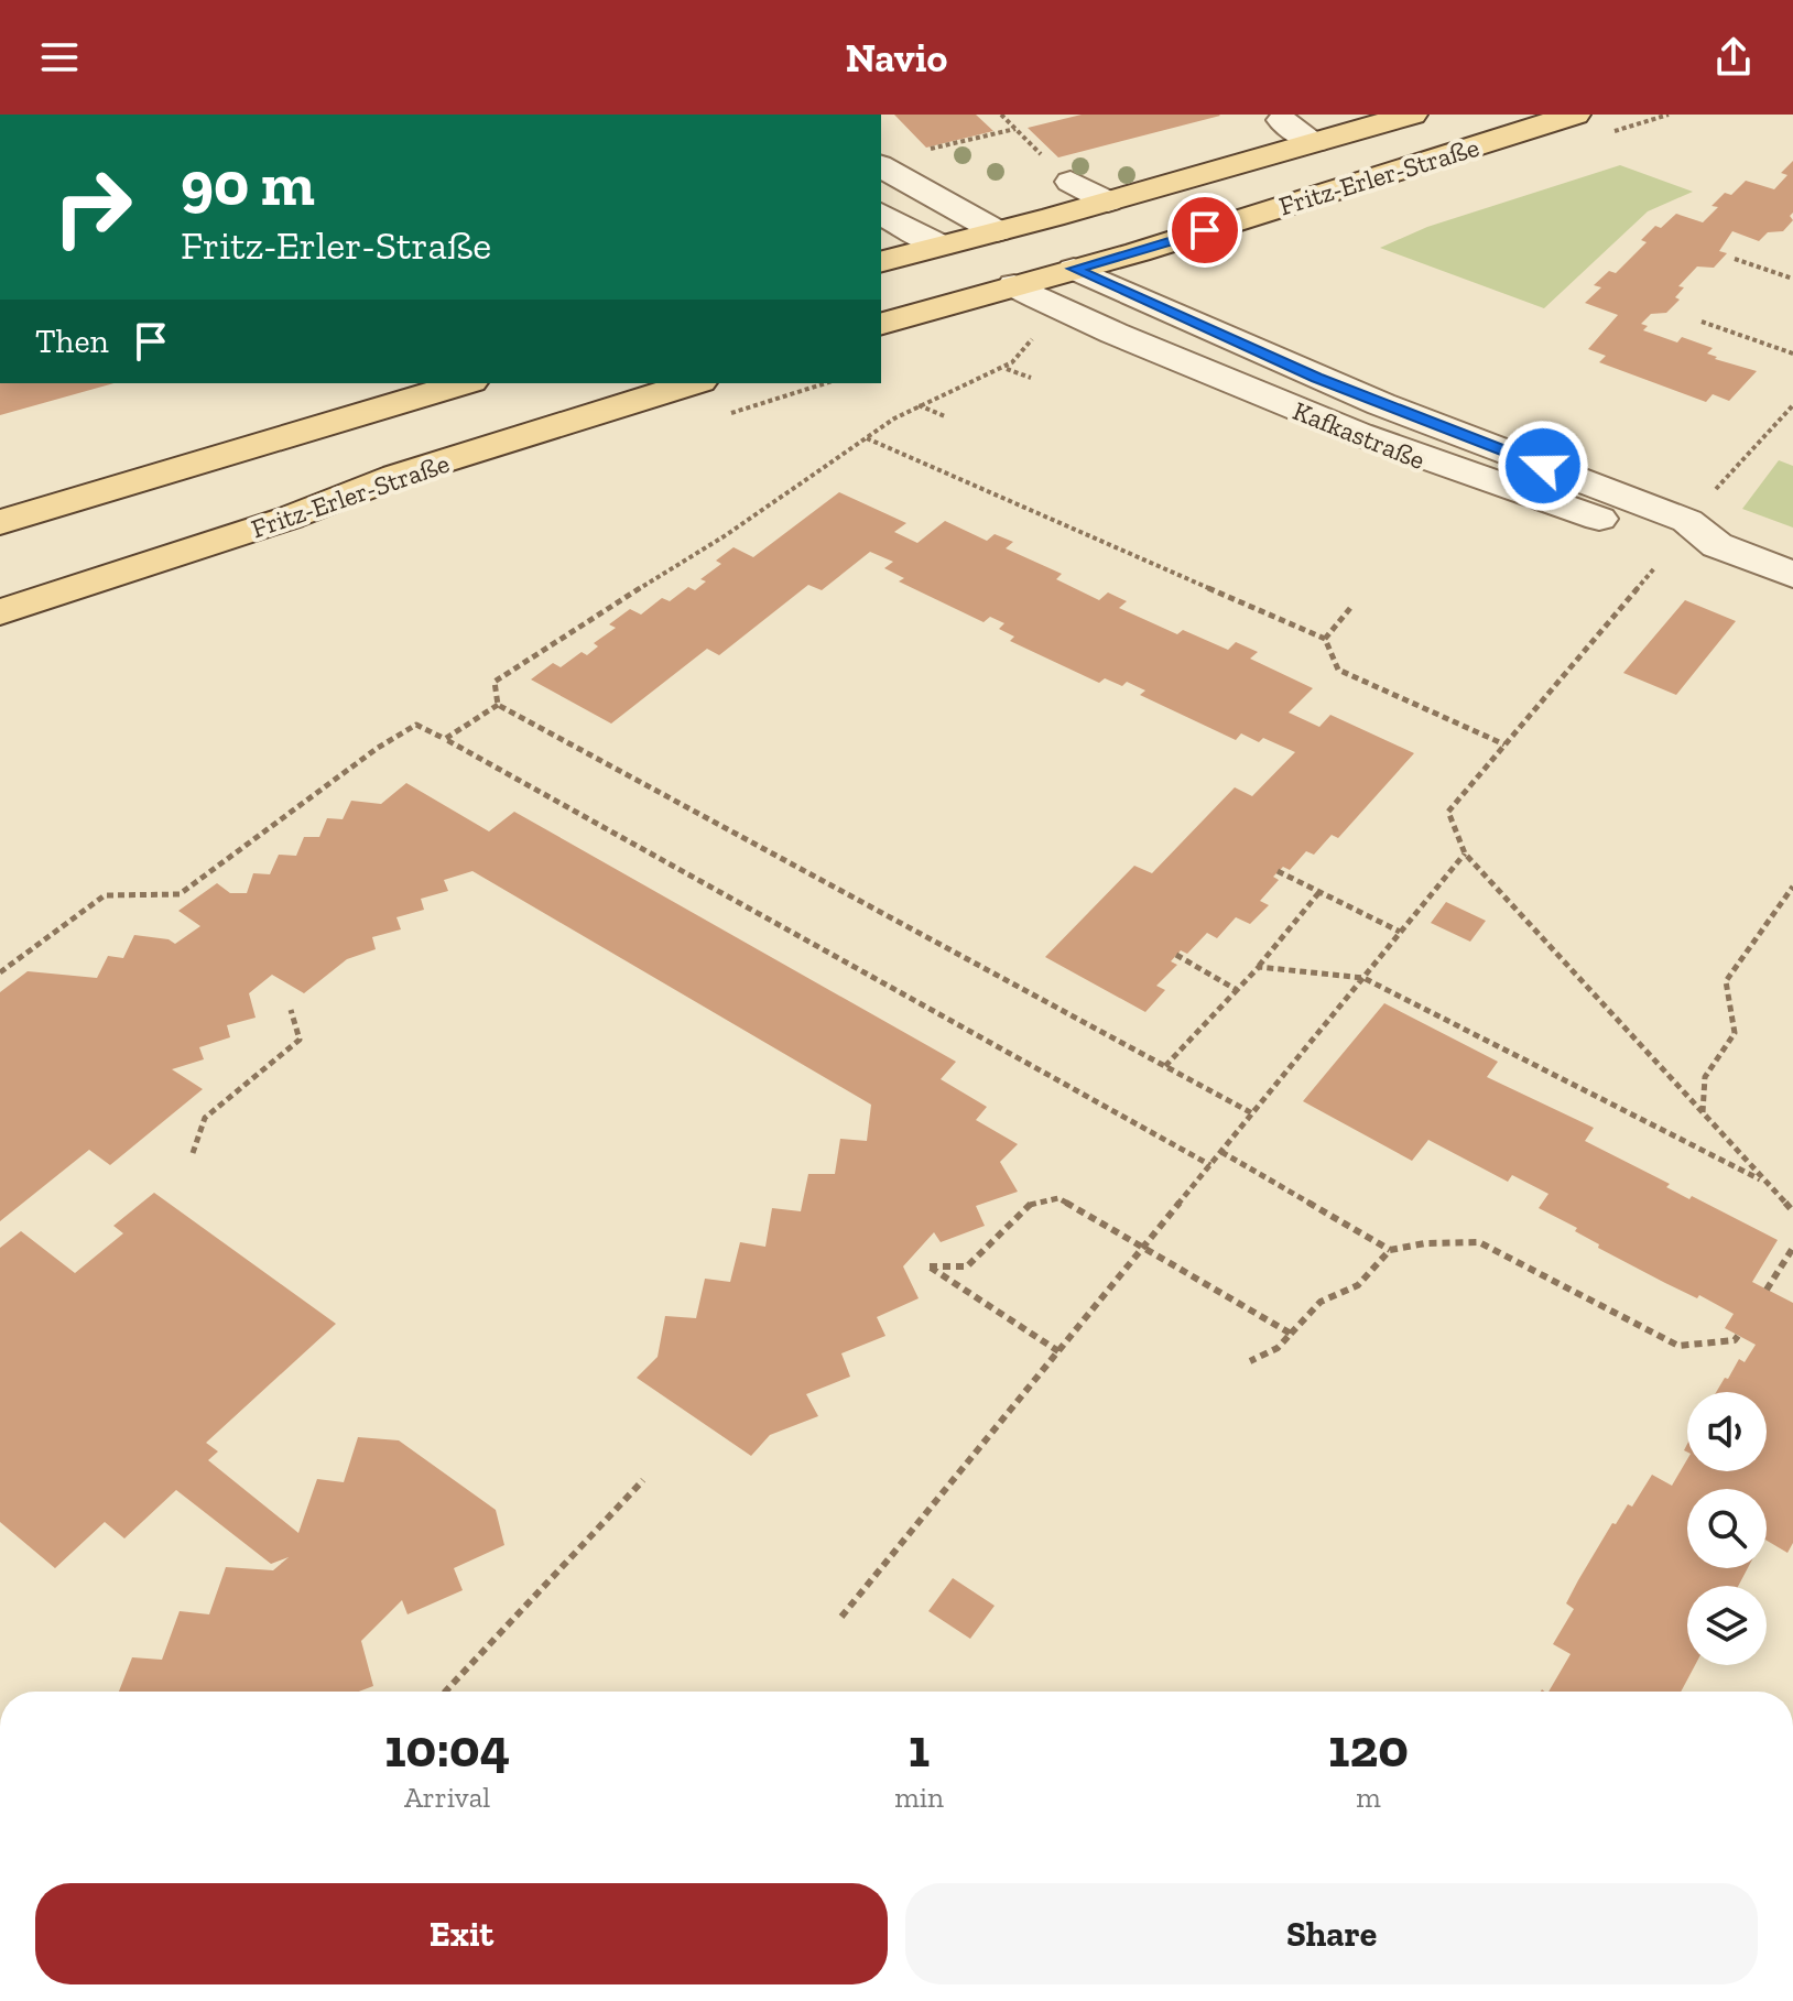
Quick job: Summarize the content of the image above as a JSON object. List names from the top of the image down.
{
  "streets": {
    "main road": ["Fritz-Erler-Straße"],
    "street": ["Kafkastraße"]
  },
  "crossings": [
    ["Fritz-Erler-Straße", "Kafkastraße"]
  ],
  "page": {
    "header": "Navio",
    "turn": ["90 m", "Fritz-Erler-Straße"],
    "then": "Then",
    "eta": [
      "10:04",
      "Arrival",
      "1",
      "min",
      "120",
      "m"
    ],
    "buttons": ["Exit", "Share"]
  }
}
